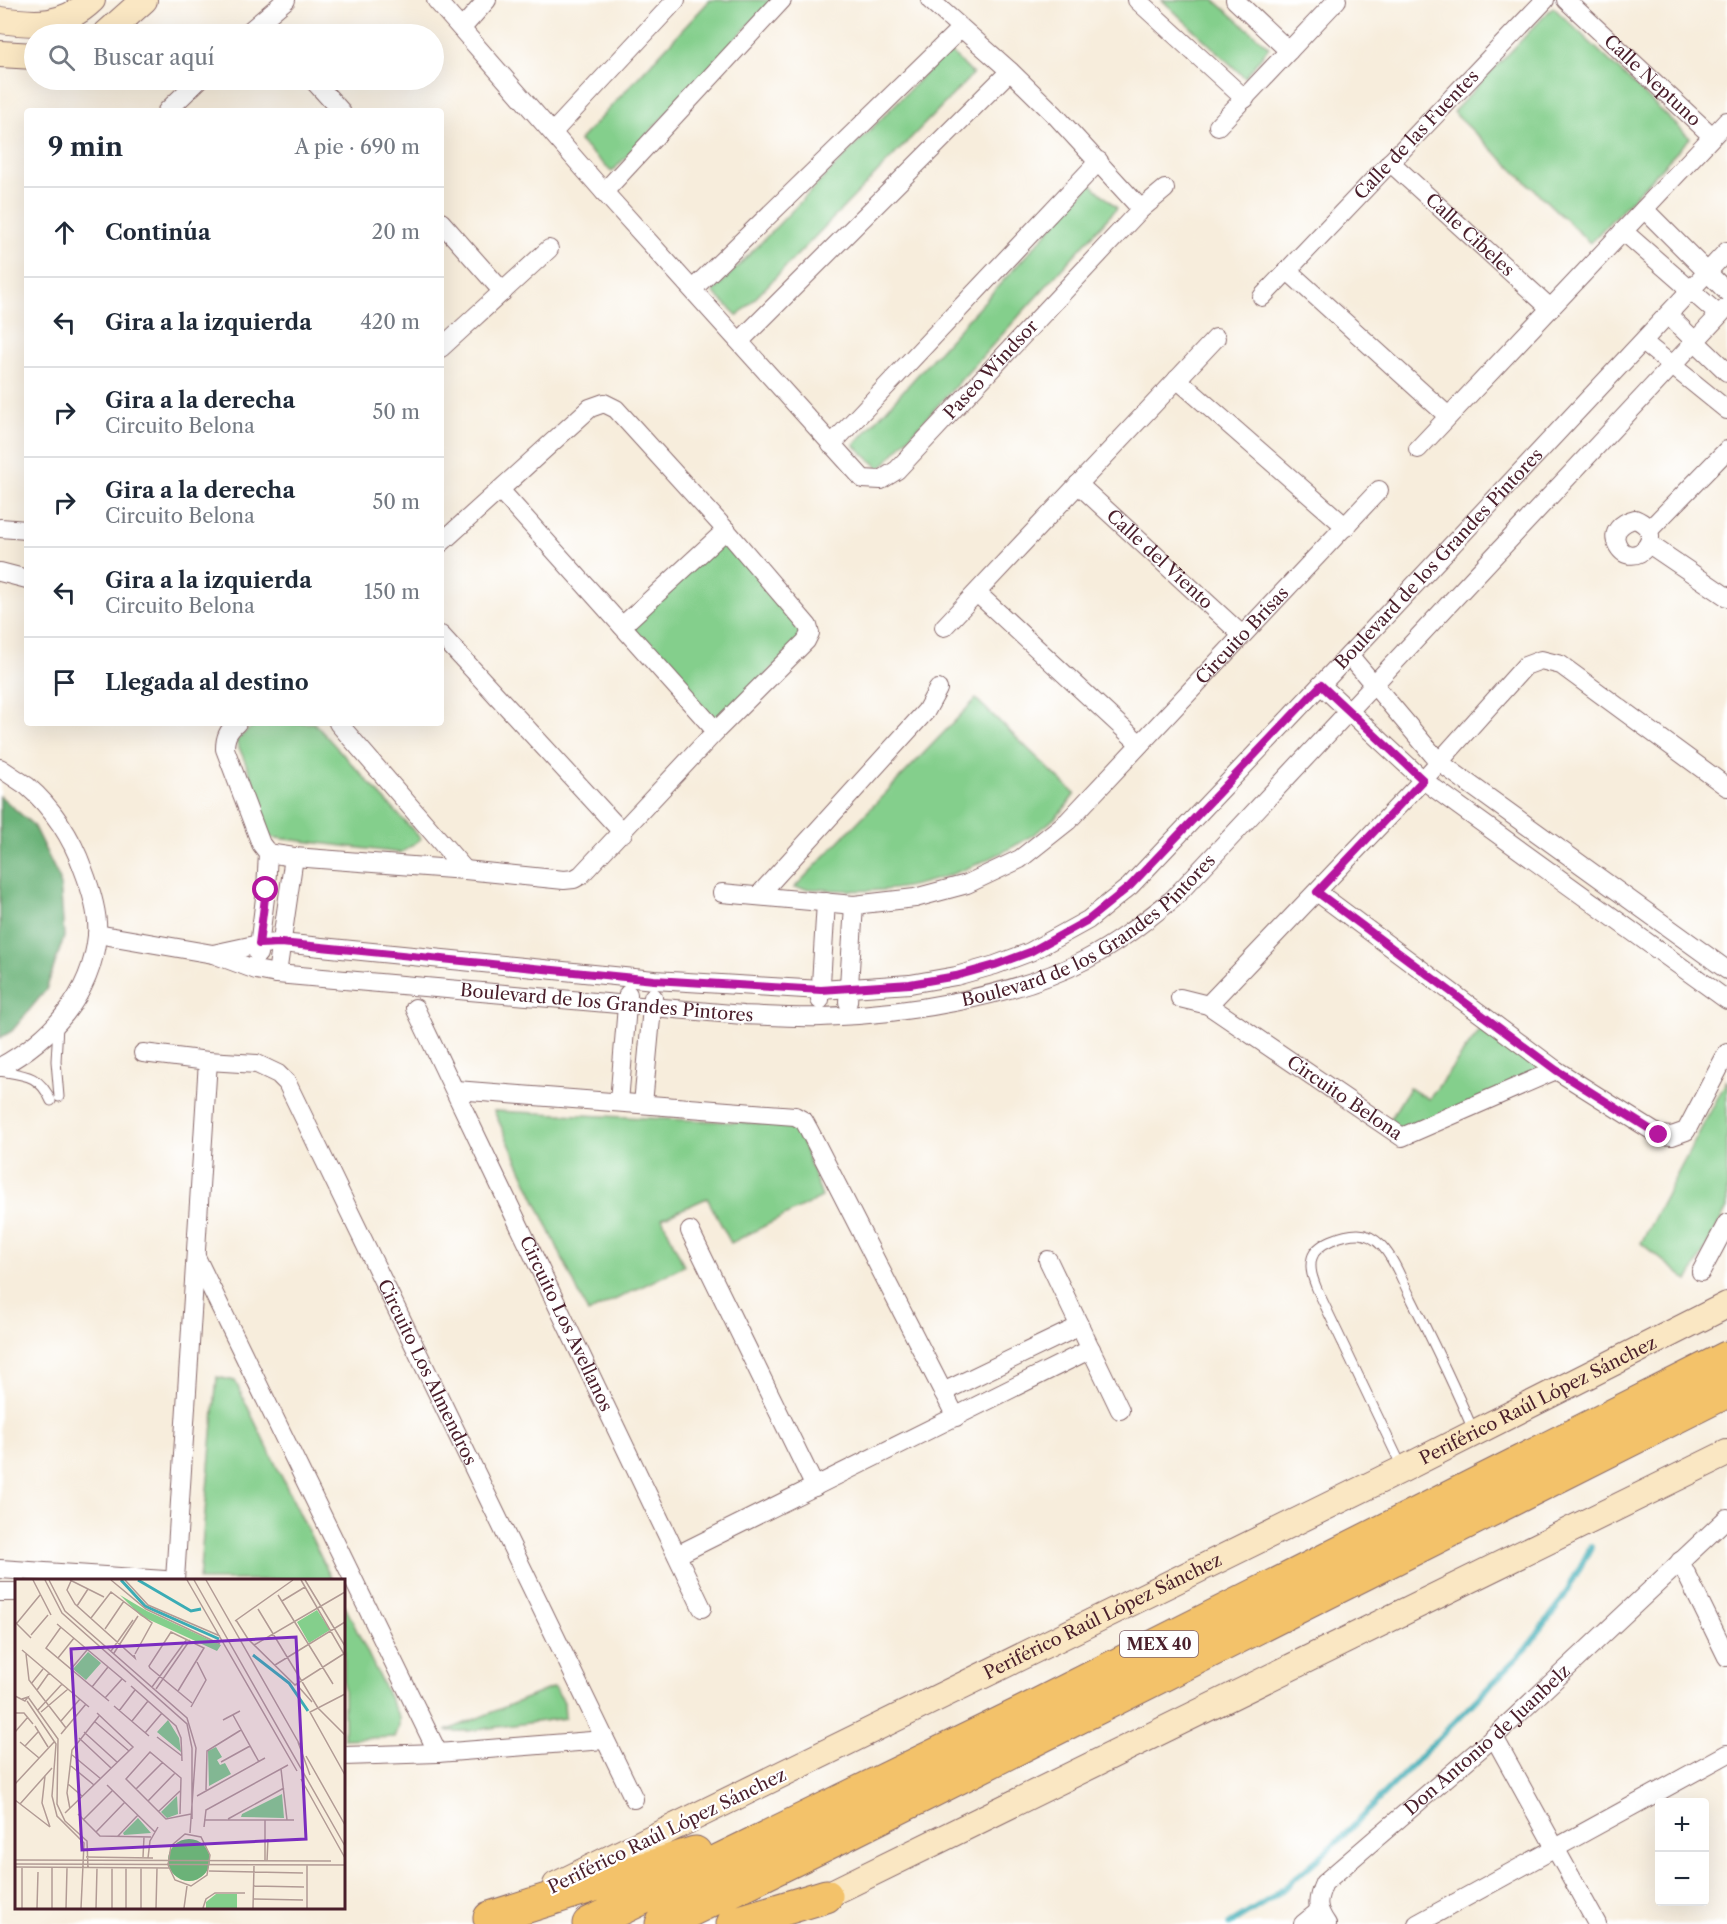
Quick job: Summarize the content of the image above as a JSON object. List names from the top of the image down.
{
  "streets": {
    "highway": ["MEX 40"],
    "main road": ["Periférico Raúl López Sánchez"],
    "street": [
      "Calle Neptuno",
      "Calle de las Fuentes",
      "Calle Cibeles",
      "Paseo Windsor",
      "Calle del Viento",
      "Boulevard de los Grandes Pintores",
      "Circuito Brisas",
      "Circuito Belona",
      "Circuito Los Avellanos",
      "Circuito Los Almendros",
      "Don Antonio de Juanbelz"
    ]
  },
  "crossings": [
    ["Calle de las Fuentes", "Calle Cibeles"],
    ["Calle del Viento", "Circuito Brisas"]
  ],
  "page": {
    "search": "Buscar aquí",
    "heading": ["9 min", "A pie · 690 m"],
    "list": [
      ["Continúa", "20 m"],
      ["Gira a la izquierda", "420 m"],
      ["Gira a la derecha", "Circuito Belona", "50 m"],
      ["Gira a la derecha", "Circuito Belona", "50 m"],
      ["Gira a la izquierda", "Circuito Belona", "150 m"],
      "Llegada al destino"
    ],
    "map_buttons": ["+", "−"]
  }
}
